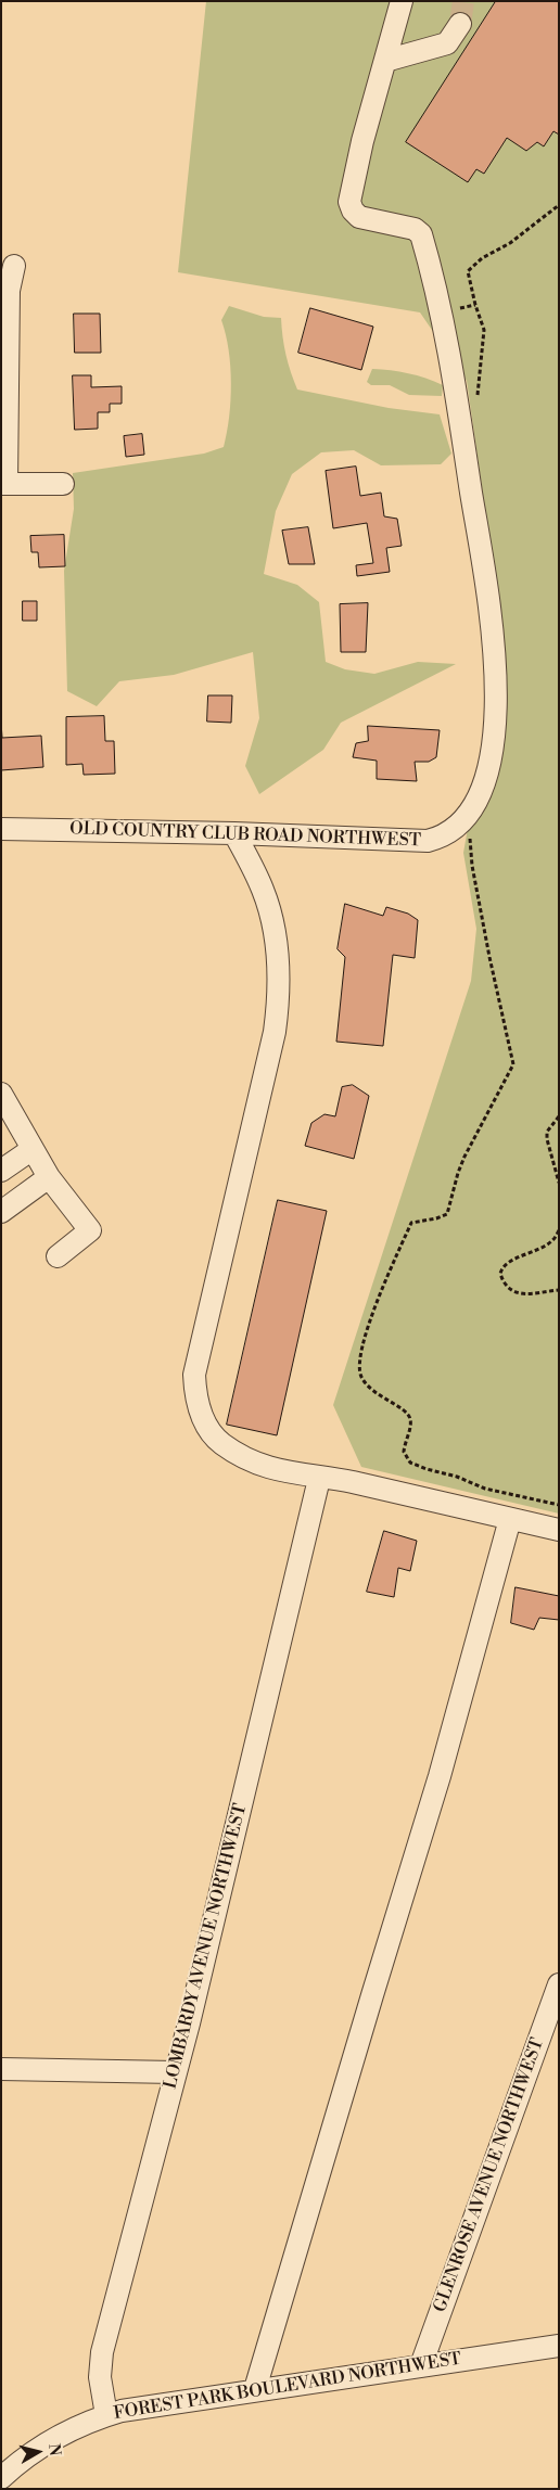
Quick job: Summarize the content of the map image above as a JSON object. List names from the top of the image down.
{
  "streets": {
    "street": [
      "OLD COUNTRY CLUB ROAD NORTHWEST",
      "LOMBARDY AVENUE NORTHWEST",
      "GLENROSE AVENUE NORTHWEST",
      "FOREST PARK BOULEVARD NORTHWEST"
    ]
  },
  "crossings": [
    ["LOMBARDY AVENUE NORTHWEST", "FOREST PARK BOULEVARD NORTHWEST"],
    ["GLENROSE AVENUE NORTHWEST", "FOREST PARK BOULEVARD NORTHWEST"]
  ],
  "north": "right"
}
